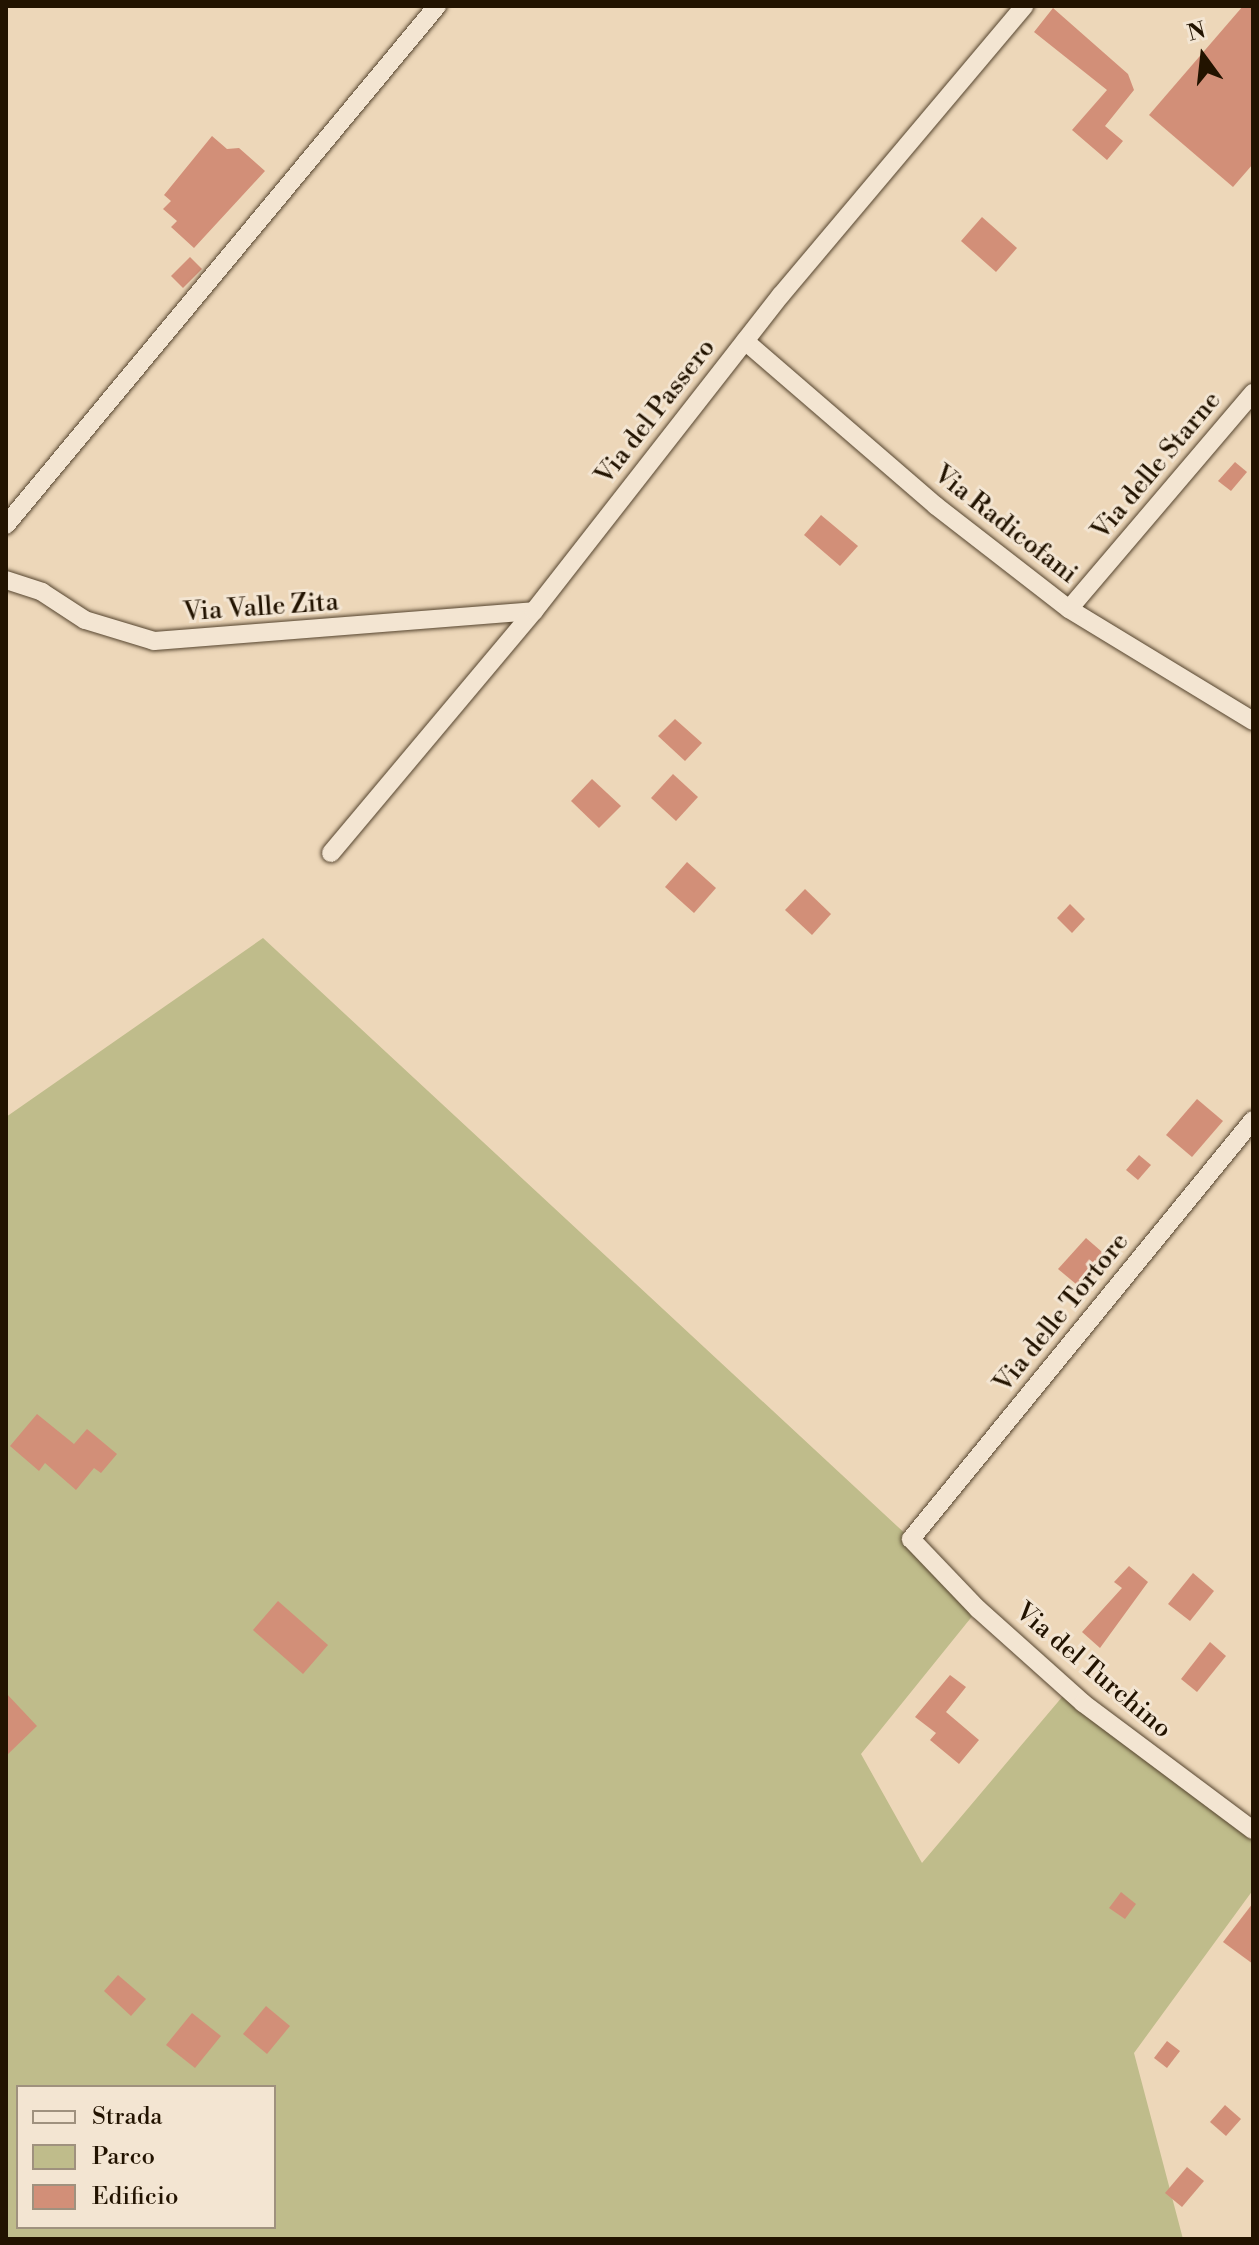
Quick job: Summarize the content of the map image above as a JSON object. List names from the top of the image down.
{
  "streets": {
    "street": [
      "Via del Passero",
      "Via delle Starne",
      "Via Radicofani",
      "Via Valle Zita",
      "Via delle Tortore",
      "Via del Turchino"
    ]
  },
  "crossings": [
    ["Via del Passero", "Via Radicofani"],
    ["Via del Passero", "Via Valle Zita"],
    ["Via delle Starne", "Via Radicofani"],
    ["Via delle Tortore", "Via del Turchino"]
  ],
  "legend": ["Strada", "Parco", "Edificio"],
  "north": "top"
}
